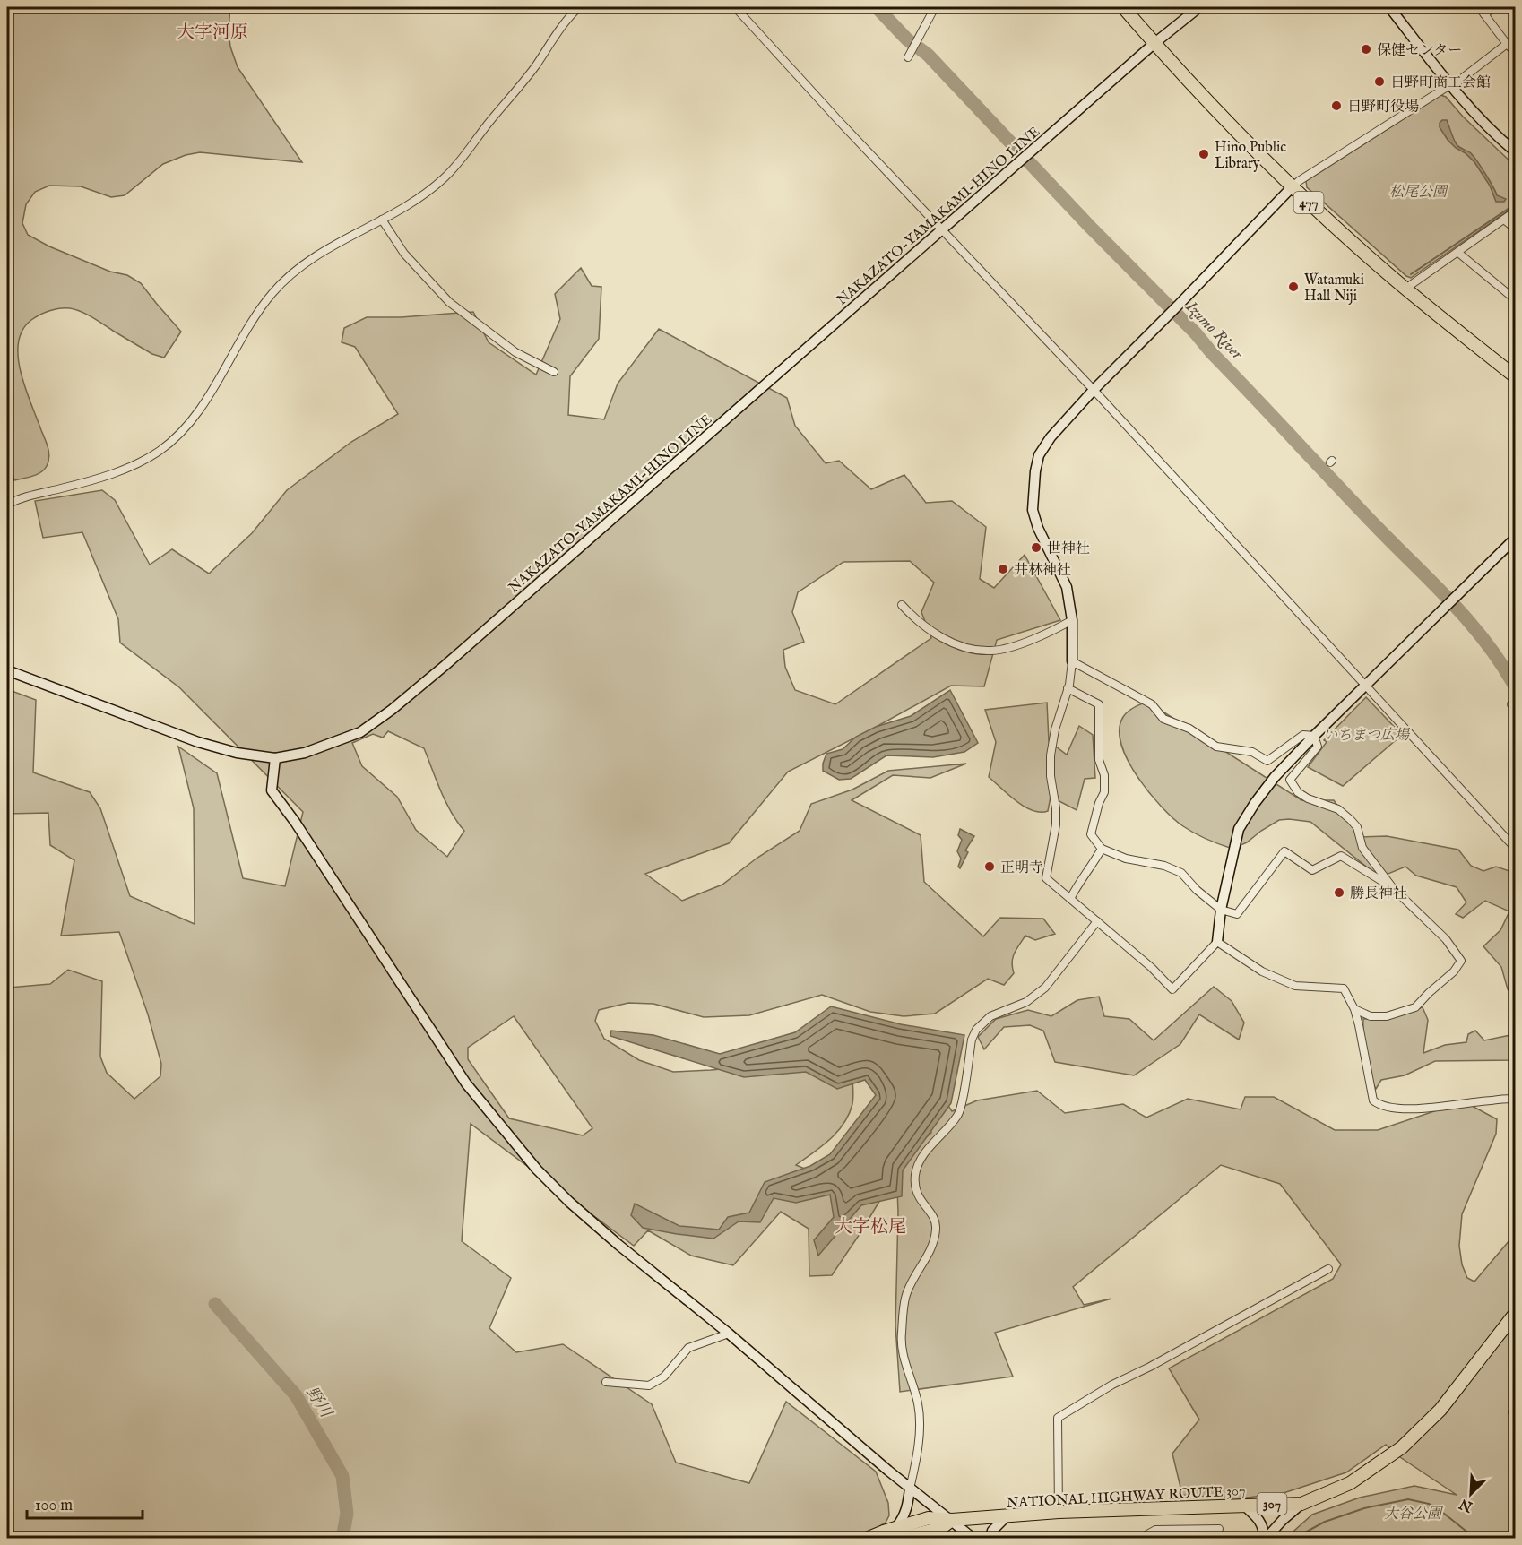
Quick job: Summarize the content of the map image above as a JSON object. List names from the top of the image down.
{
  "streets": {
    "highway": ["477", "NATIONAL HIGHWAY ROUTE 307", "307"],
    "street": ["NAKAZATO-YAMAKAMI-HINO LINE"]
  },
  "crossings": [
    ["477", "NAKAZATO-YAMAKAMI-HINO LINE"]
  ],
  "districts": ["大字河原", "大字松尾"],
  "water": ["Izumo River", "野川"],
  "parks": ["松尾公園", "いちまつ広場", "大谷公園"],
  "places": [
    "保健センター",
    "日野町商工会館",
    "日野町役場",
    "Hino Public Library",
    "Watamuki Hall Niji",
    "世神社",
    "井林神社",
    "正明寺",
    "勝長神社"
  ],
  "scale_bar": "100 m",
  "north": "bottom left"
}
